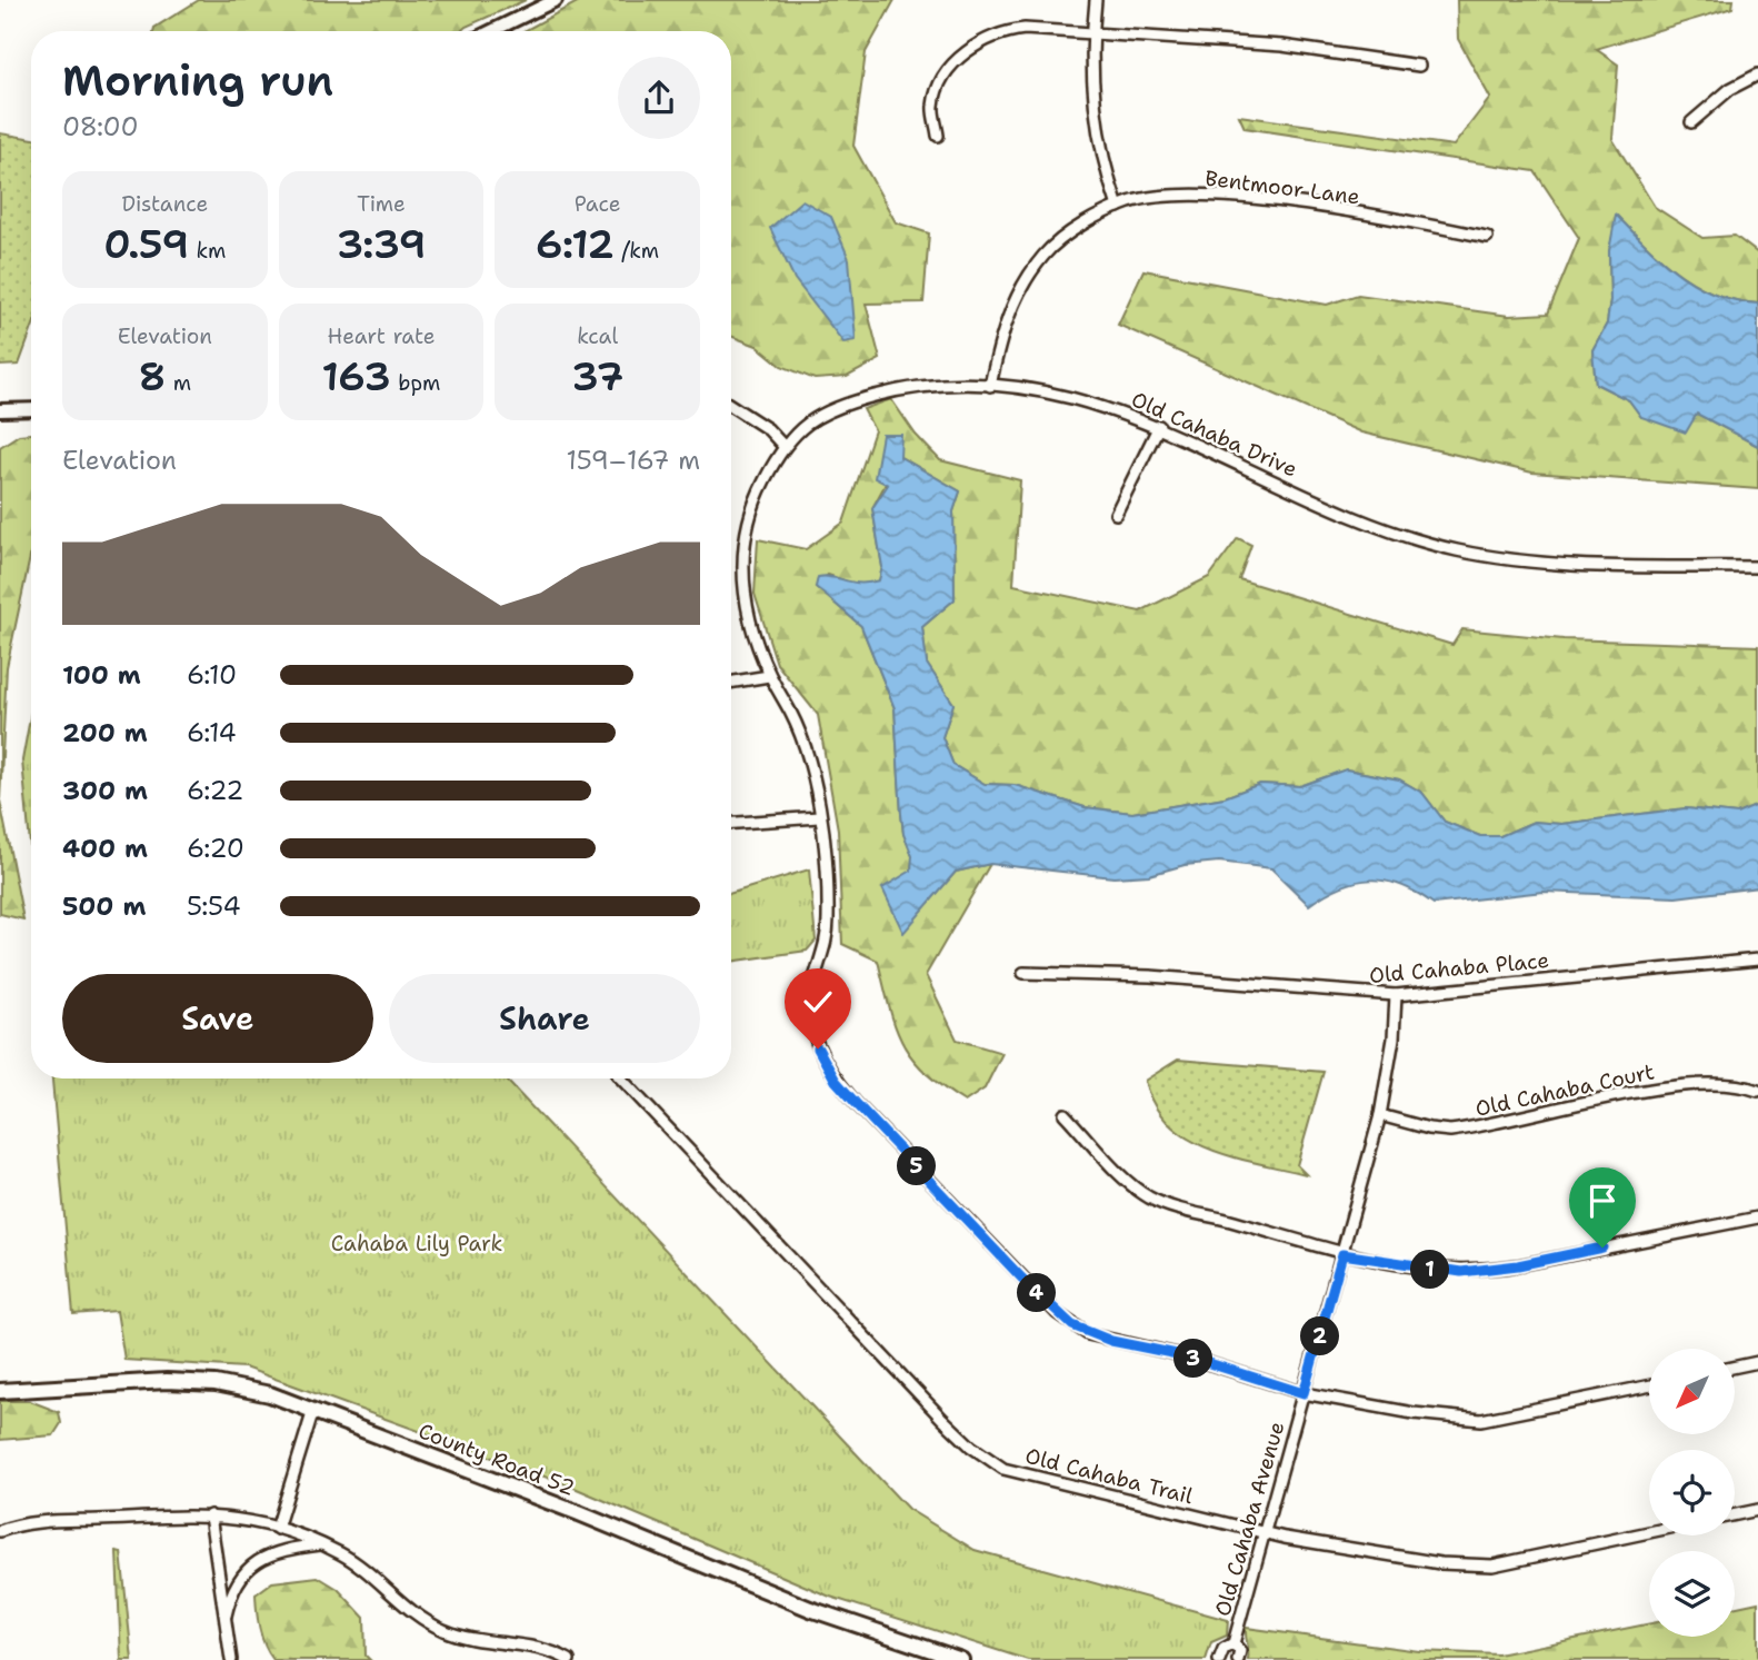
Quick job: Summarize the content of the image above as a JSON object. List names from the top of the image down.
{
  "streets": {
    "main road": ["County Road 52"],
    "street": [
      "Bentmoor Lane",
      "Old Cahaba Drive",
      "Old Cahaba Place",
      "Old Cahaba Court",
      "Old Cahaba Trail",
      "Old Cahaba Avenue"
    ]
  },
  "crossings": [
    ["Bentmoor Lane", "Old Cahaba Drive"],
    ["Old Cahaba Drive", "Old Cahaba Avenue"],
    ["Old Cahaba Place", "Old Cahaba Avenue"],
    ["Old Cahaba Court", "Old Cahaba Avenue"],
    ["Old Cahaba Trail", "Old Cahaba Avenue"]
  ],
  "parks": ["Cahaba Lily Park"],
  "north": "bottom left",
  "page": {
    "heading": ["Morning run", "08:00"],
    "stats": [
      ["Distance", "0.59 km"],
      ["Time", "3:39"],
      ["Pace", "6:12 /km"],
      ["Elevation", "8 m"],
      ["Heart rate", "163 bpm"],
      ["kcal", "37"]
    ],
    "chart": ["Elevation", "159–167 m"],
    "list": [
      {
        "name": "100 m",
        "note": "6:10"
      },
      {
        "name": "200 m",
        "note": "6:14"
      },
      {
        "name": "300 m",
        "note": "6:22"
      },
      {
        "name": "400 m",
        "note": "6:20"
      },
      {
        "name": "500 m",
        "note": "5:54"
      }
    ],
    "buttons": ["Save", "Share"],
    "pins": [
      "5",
      "1",
      "4",
      "2",
      "3"
    ]
  }
}
